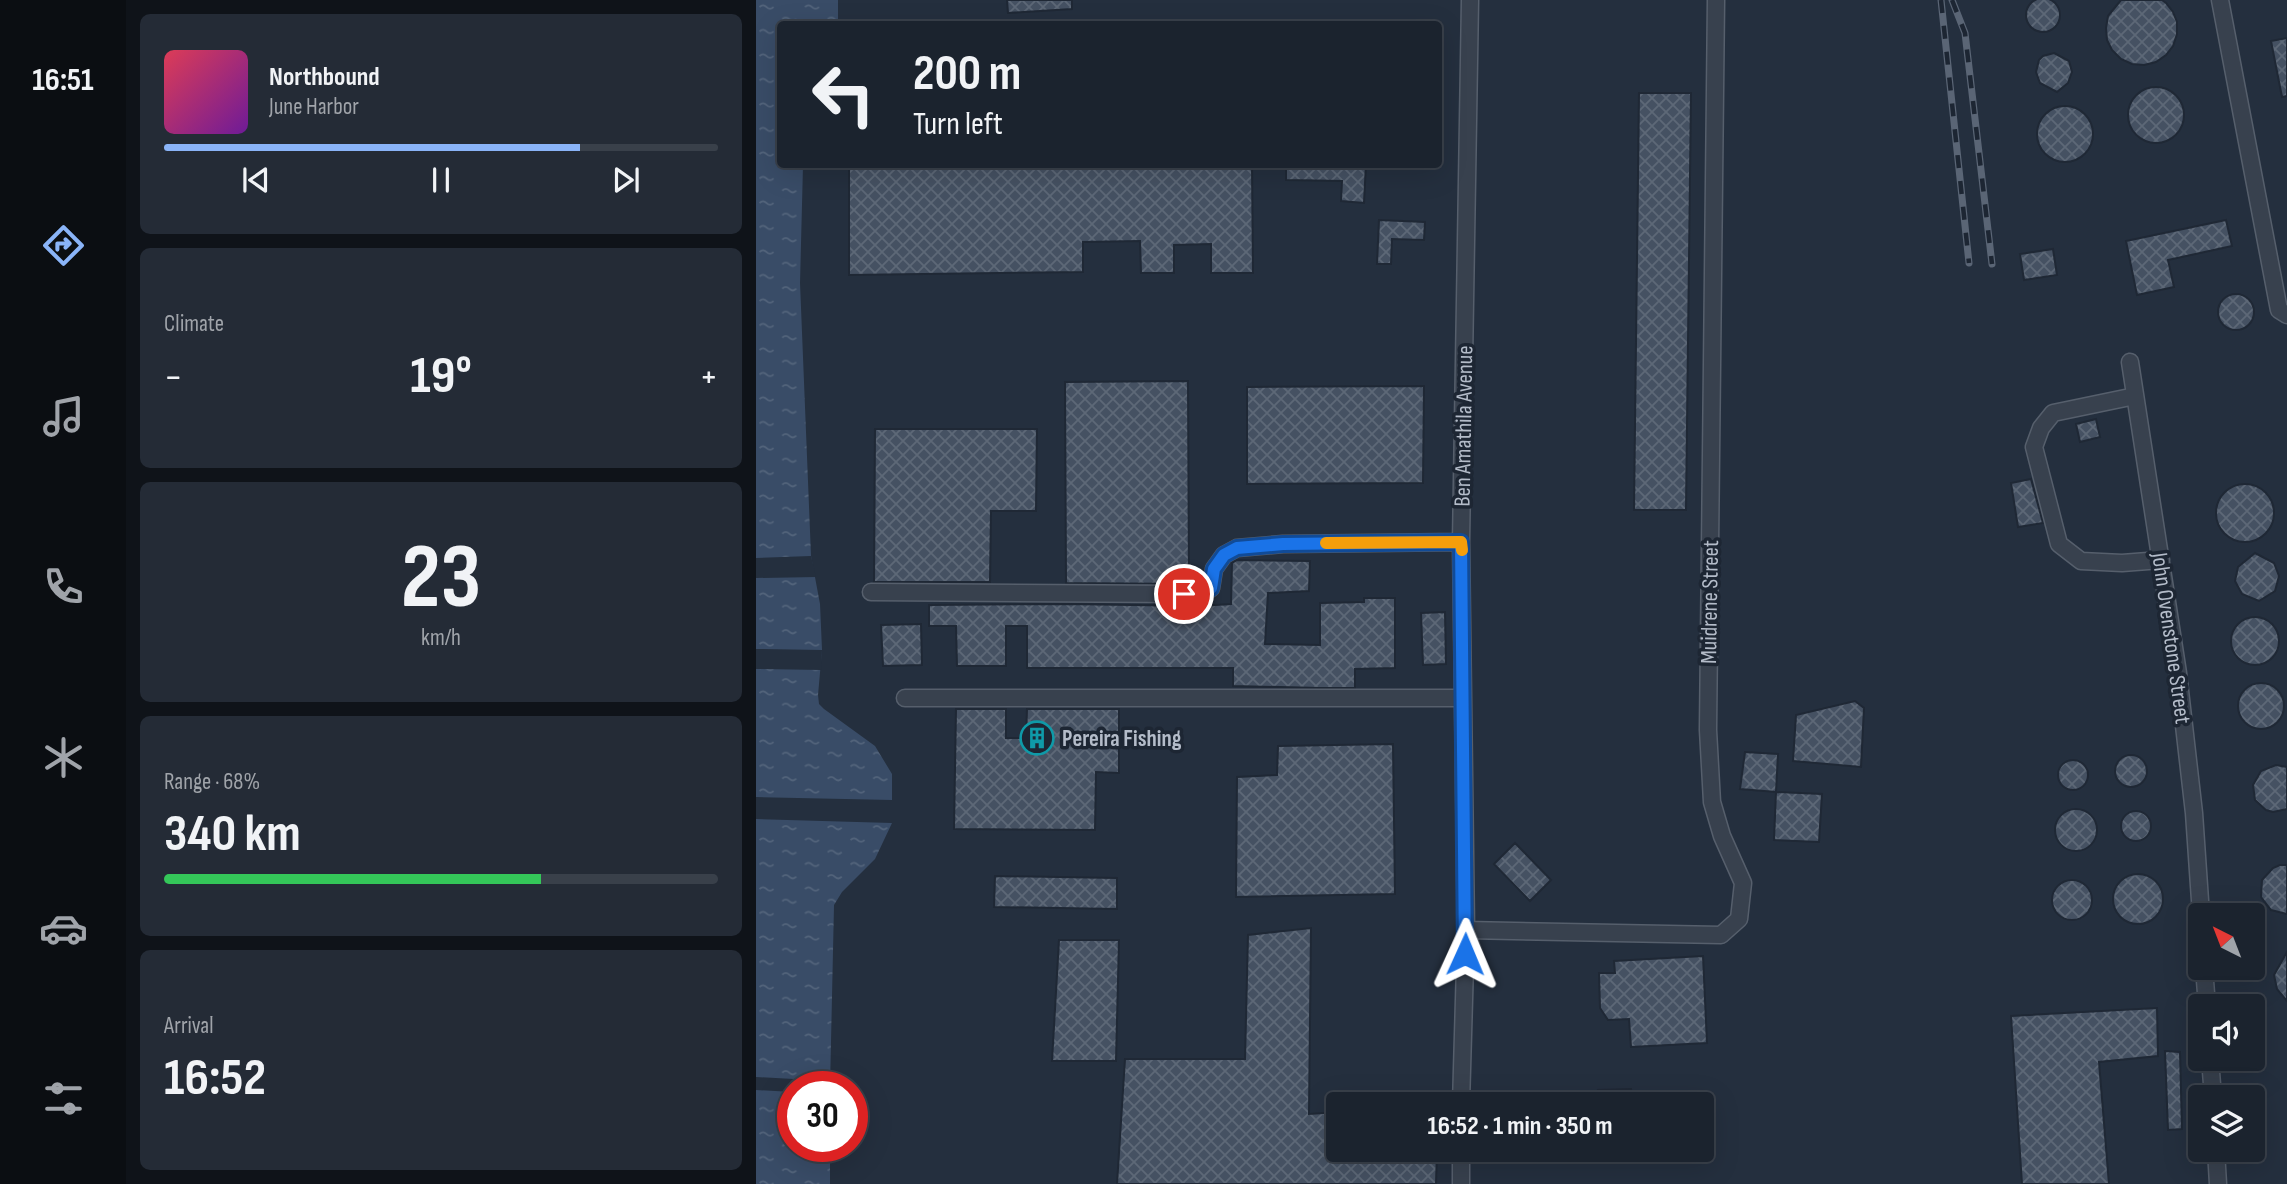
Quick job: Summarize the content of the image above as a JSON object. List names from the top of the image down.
{
  "streets": {
    "street": ["Ben Amathila Avenue", "Muidrene Street", "John Ovenstone Street"]
  },
  "crossings": [
    ["Ben Amathila Avenue", "Muidrene Street"]
  ],
  "places": {
    "building": ["Pereira Fishing"]
  },
  "north": "top left",
  "page": {
    "tabs": "16:51",
    "turn": ["200 m", "Turn left"],
    "song": ["Northbound", "June Harbor"],
    "tile": [
      "Climate",
      ["23", "km/h"],
      ["Range · 68%", "340 km"],
      ["Arrival", "16:52"]
    ],
    "heat": ["−", "19°", "+"],
    "limit": "30",
    "trip": "16:52 · 1 min · 350 m"
  }
}
